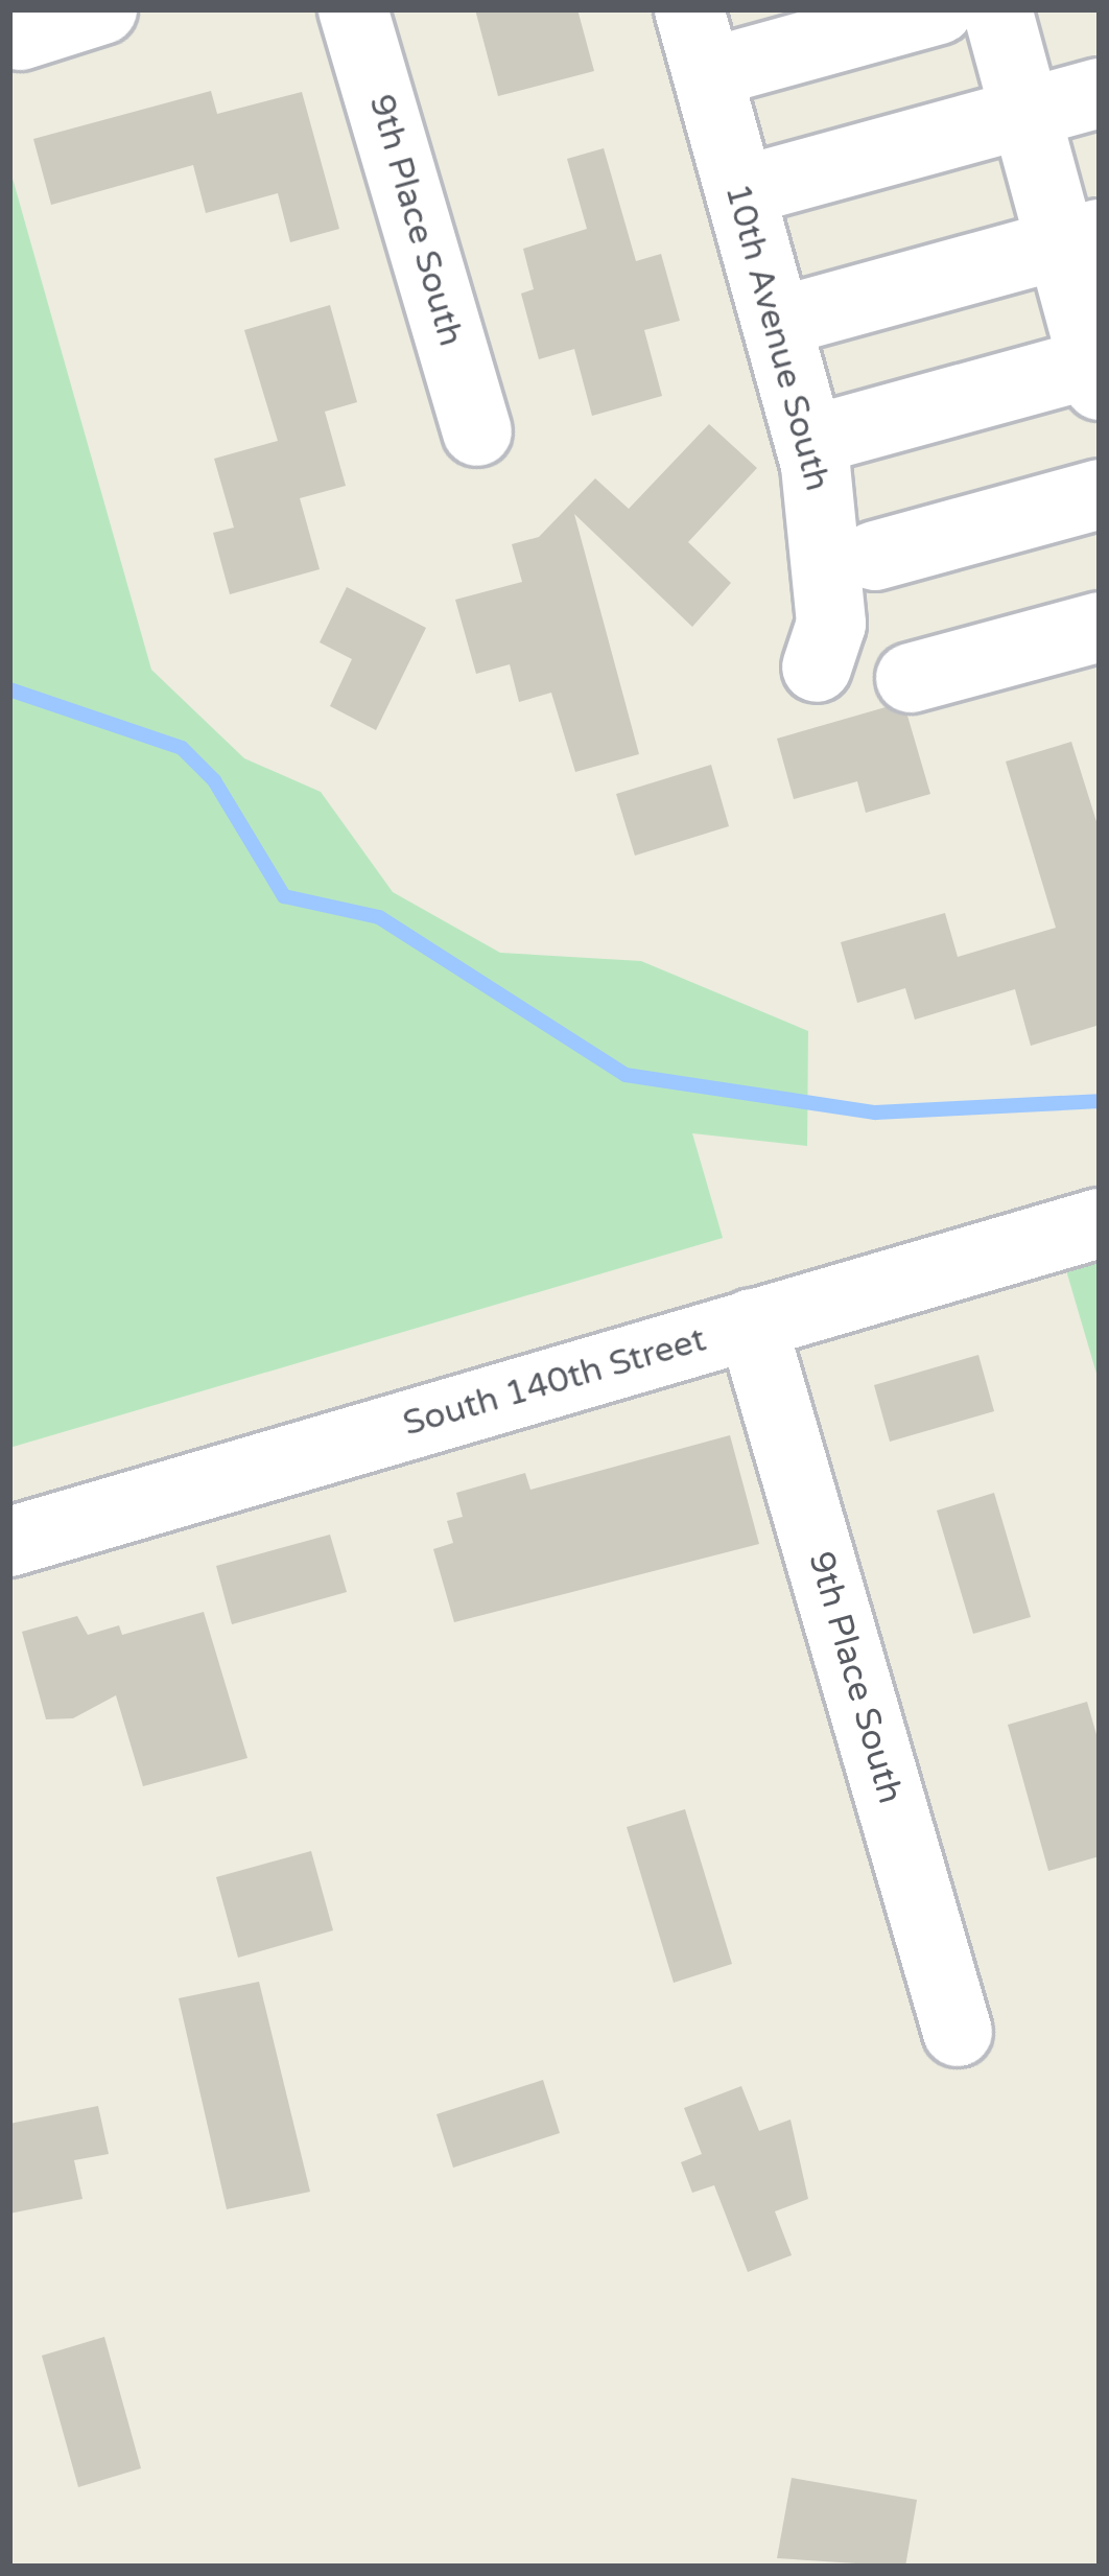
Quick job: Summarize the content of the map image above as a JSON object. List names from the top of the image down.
{
  "streets": {
    "street": ["9th Place South", "10th Avenue South", "South 140th Street"]
  },
  "crossings": [
    ["9th Place South", "South 140th Street"]
  ]
}
